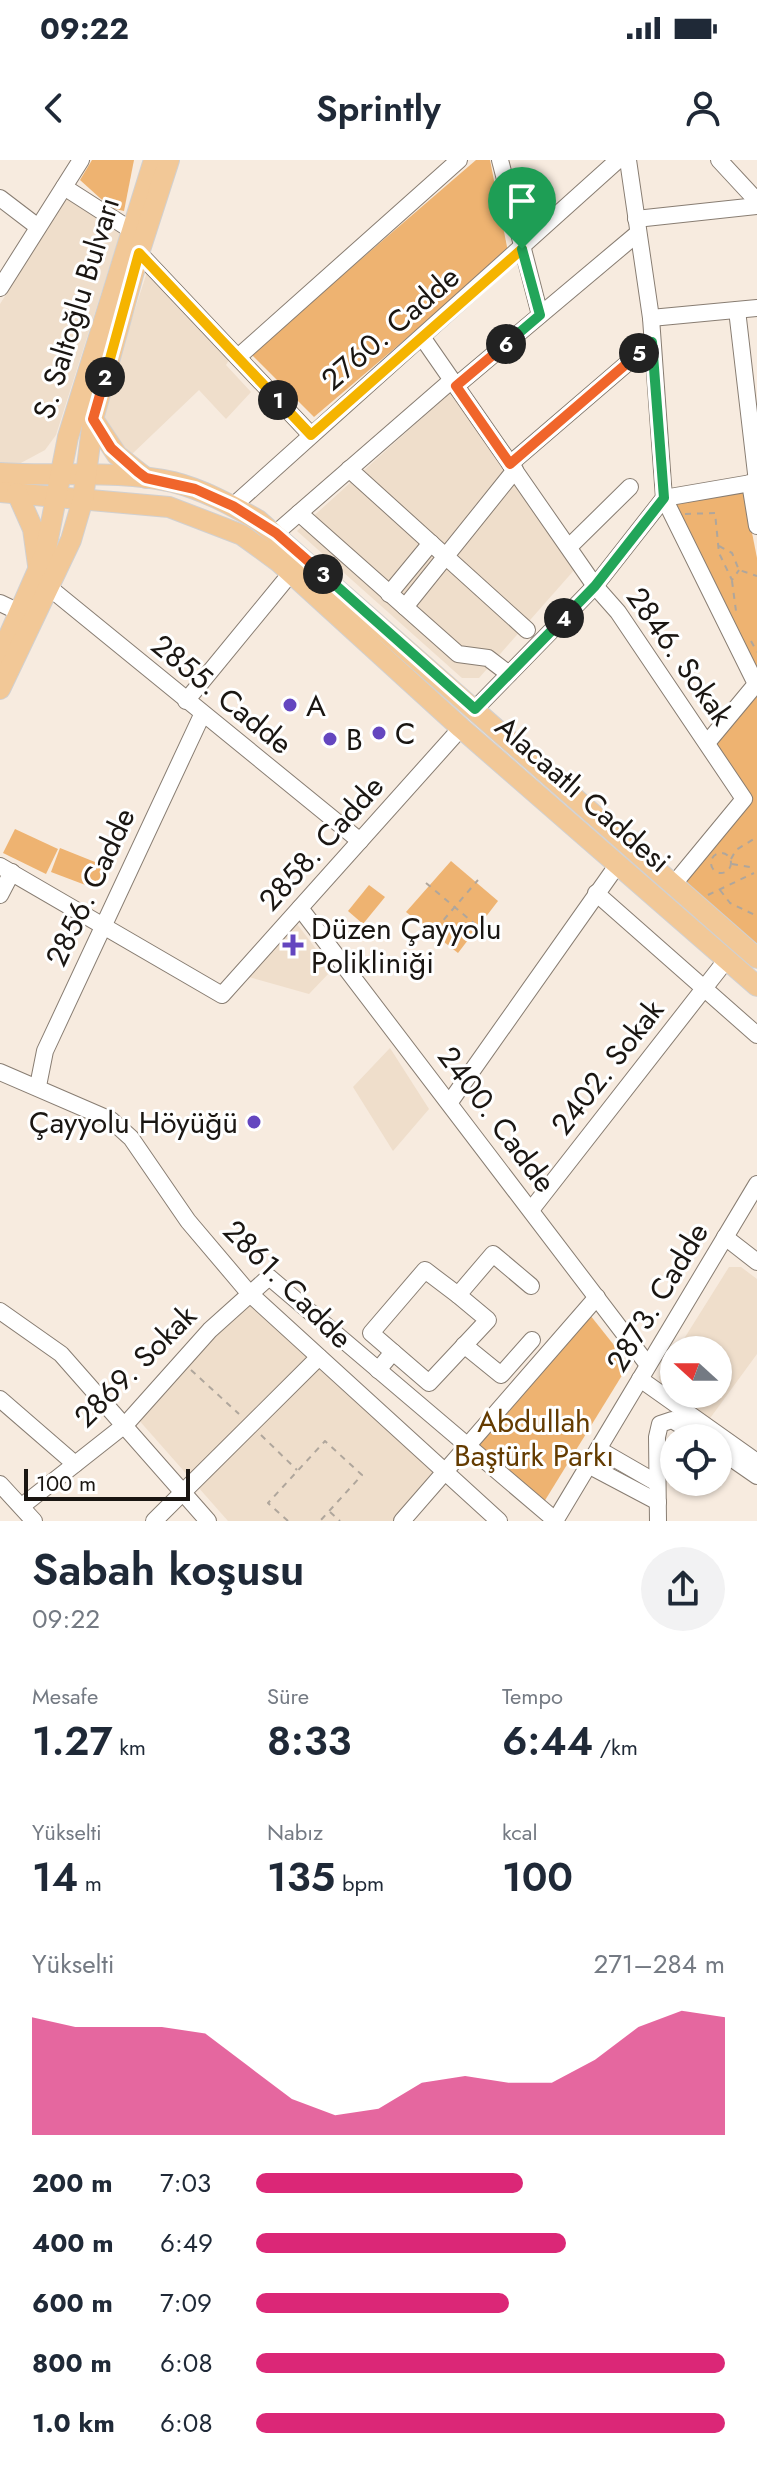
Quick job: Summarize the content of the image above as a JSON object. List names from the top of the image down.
{
  "streets": {
    "main road": ["S. Saltoğlu Bulvarı", "Alacaatlı Caddesi"],
    "street": [
      "2760. Cadde",
      "2846. Sokak",
      "2855. Cadde",
      "2858. Cadde",
      "2856. Cadde",
      "2402. Sokak",
      "2400. Cadde",
      "2861. Cadde",
      "2873. Cadde",
      "2869. Sokak"
    ]
  },
  "crossings": [
    ["S. Saltoğlu Bulvarı", "2855. Cadde"],
    ["S. Saltoğlu Bulvarı", "Alacaatlı Caddesi"],
    ["2760. Cadde", "2846. Sokak"],
    ["2760. Cadde", "Alacaatlı Caddesi"],
    ["2846. Sokak", "Alacaatlı Caddesi"],
    ["2855. Cadde", "2858. Cadde"],
    ["2855. Cadde", "2856. Cadde"],
    ["Alacaatlı Caddesi", "2858. Cadde"],
    ["Alacaatlı Caddesi", "2402. Sokak"],
    ["2858. Cadde", "2856. Cadde"],
    ["2858. Cadde", "2400. Cadde"],
    ["2856. Cadde", "2861. Cadde"],
    ["2402. Sokak", "2400. Cadde"],
    ["2400. Cadde", "2873. Cadde"],
    ["2861. Cadde", "2873. Cadde"],
    ["2861. Cadde", "2869. Sokak"]
  ],
  "parks": ["Abdullah Baştürk Parkı"],
  "places": {
    "other": [
      "A",
      "C",
      "B",
      "Çayyolu Höyüğü"
    ],
    "health": ["Düzen Çayyolu Polikliniği"]
  },
  "scale_bar": "100 m",
  "north": "left",
  "page": {
    "status": "09:22",
    "header": "Sprintly",
    "pins": [
      "6",
      "5",
      "2",
      "1",
      "3",
      "4"
    ],
    "scale": "100 m",
    "heading": ["Sabah koşusu", "09:22"],
    "stats": [
      ["Mesafe", "1.27 km"],
      ["Süre", "8:33"],
      ["Tempo", "6:44 /km"],
      ["Yükselti", "14 m"],
      ["Nabız", "135 bpm"],
      ["kcal", "100"]
    ],
    "chart": ["Yükselti", "271–284 m"],
    "list": [
      {
        "name": "200 m",
        "note": "7:03"
      },
      {
        "name": "400 m",
        "note": "6:49"
      },
      {
        "name": "600 m",
        "note": "7:09"
      },
      {
        "name": "800 m",
        "note": "6:08"
      },
      {
        "name": "1.0 km",
        "note": "6:08"
      }
    ]
  }
}
